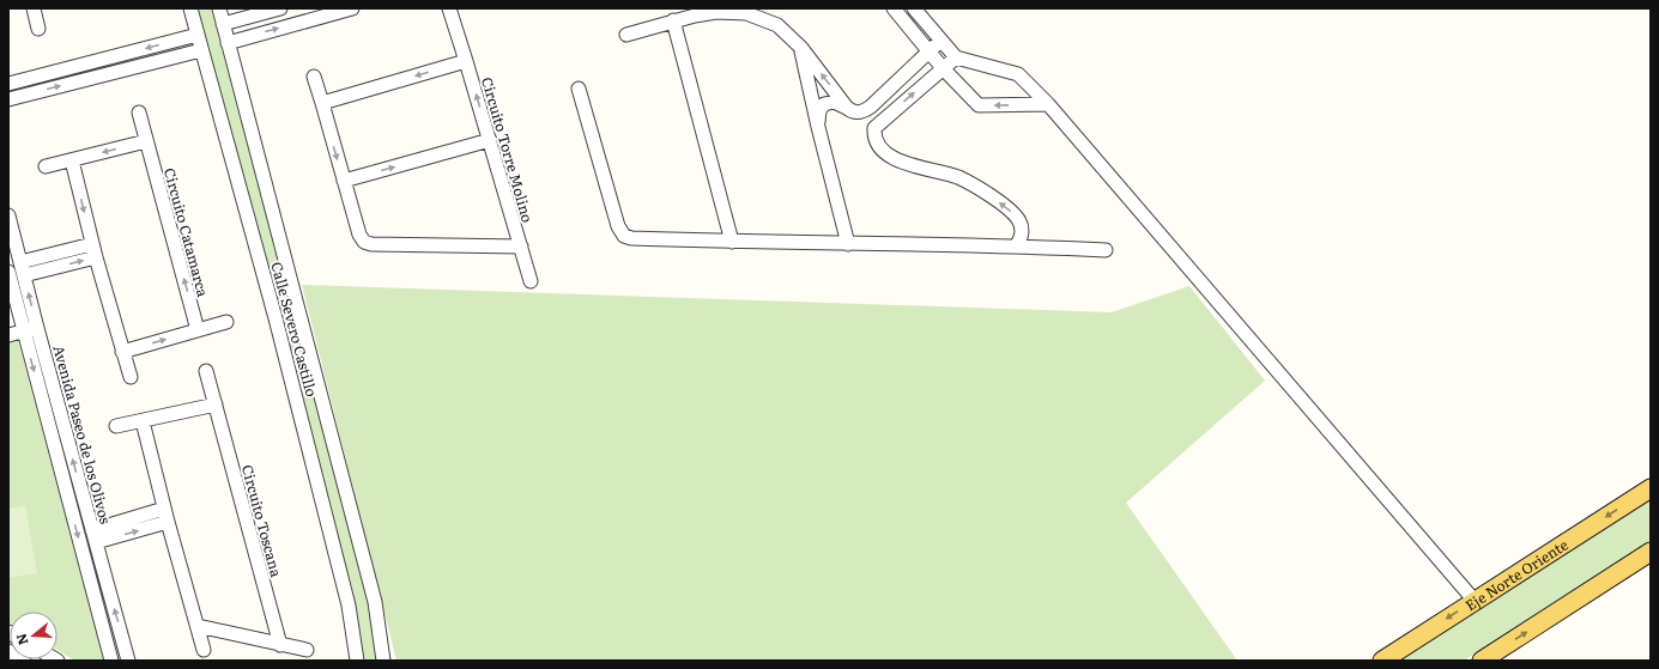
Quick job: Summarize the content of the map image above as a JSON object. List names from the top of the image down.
{
  "streets": {
    "main road": ["Eje Norte Oriente"],
    "street": [
      "Circuito Torre Molino",
      "Circuito Catamarca",
      "Calle Severo Castillo",
      "Avenida Paseo de los Olivos",
      "Circuito Toscana"
    ]
  },
  "north": "left"
}
